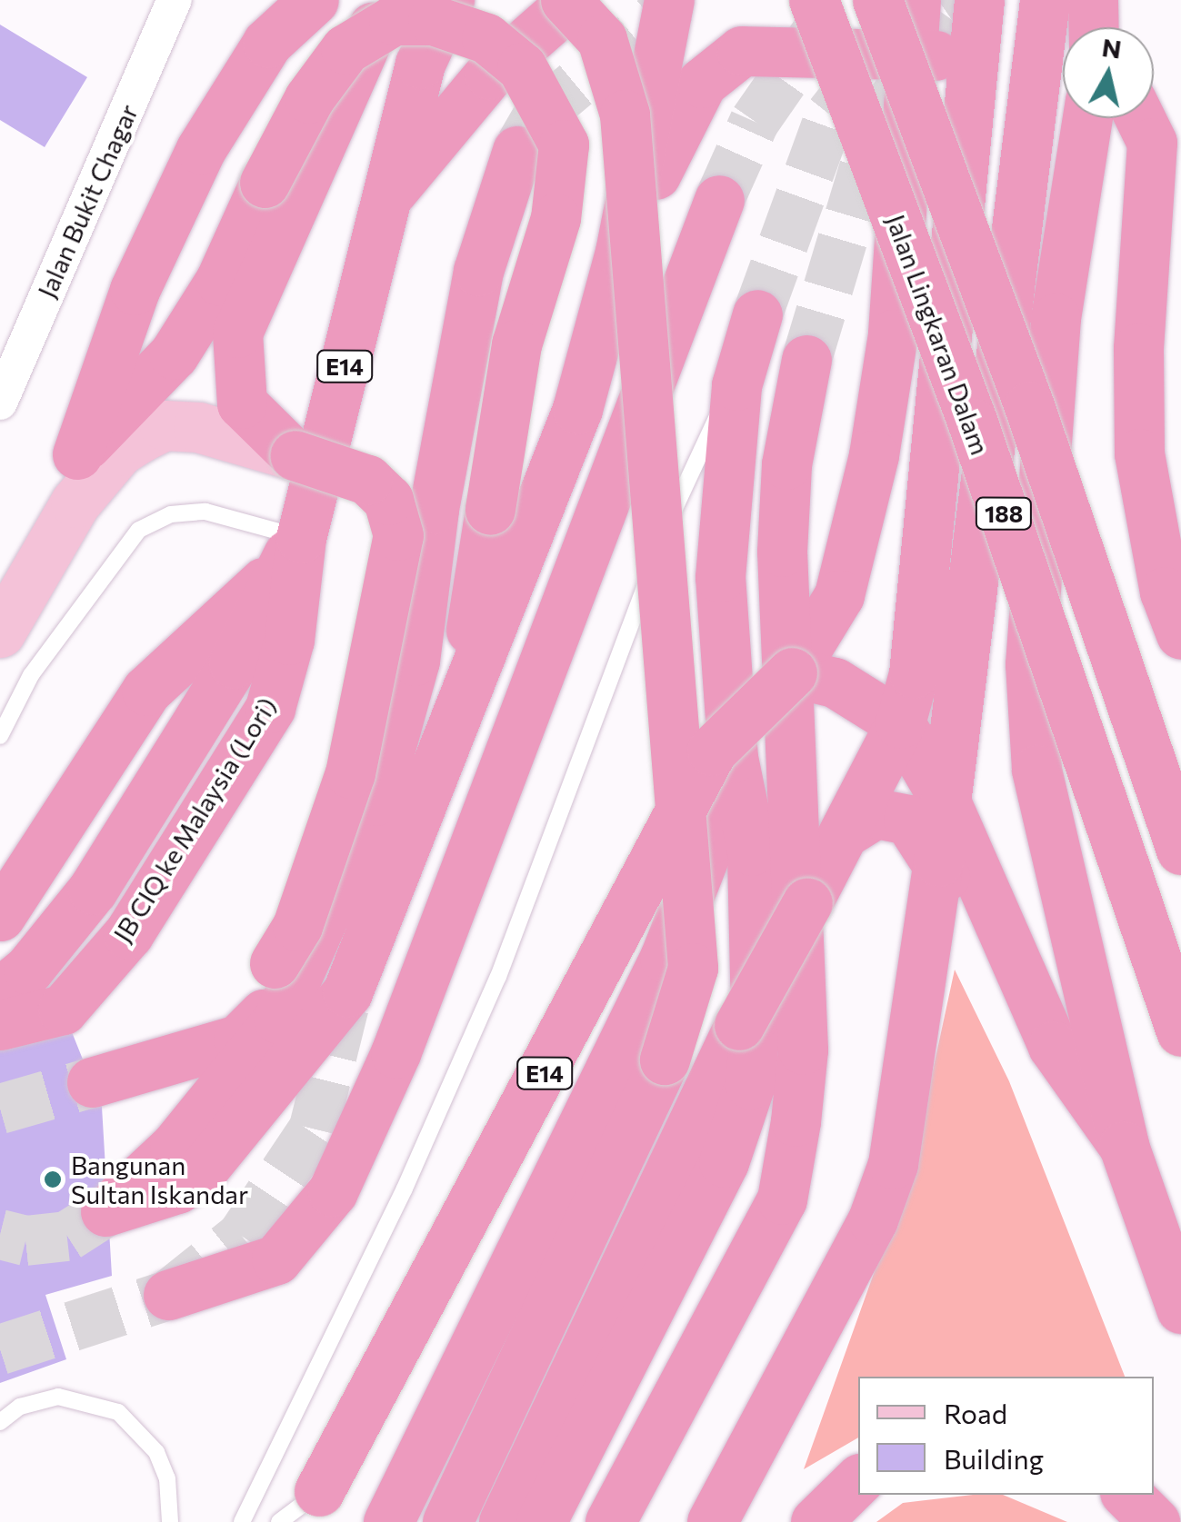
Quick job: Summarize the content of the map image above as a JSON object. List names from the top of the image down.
{
  "streets": {
    "highway": [
      "Jalan Lingkaran Dalam",
      "E14",
      "188",
      "JB CIQ ke Malaysia (Lori)"
    ],
    "street": ["Jalan Bukit Chagar"]
  },
  "crossings": [
    ["E14", "JB CIQ ke Malaysia (Lori)"]
  ],
  "places": ["Bangunan Sultan Iskandar"],
  "legend": ["Road", "Building"],
  "north": "top"
}
